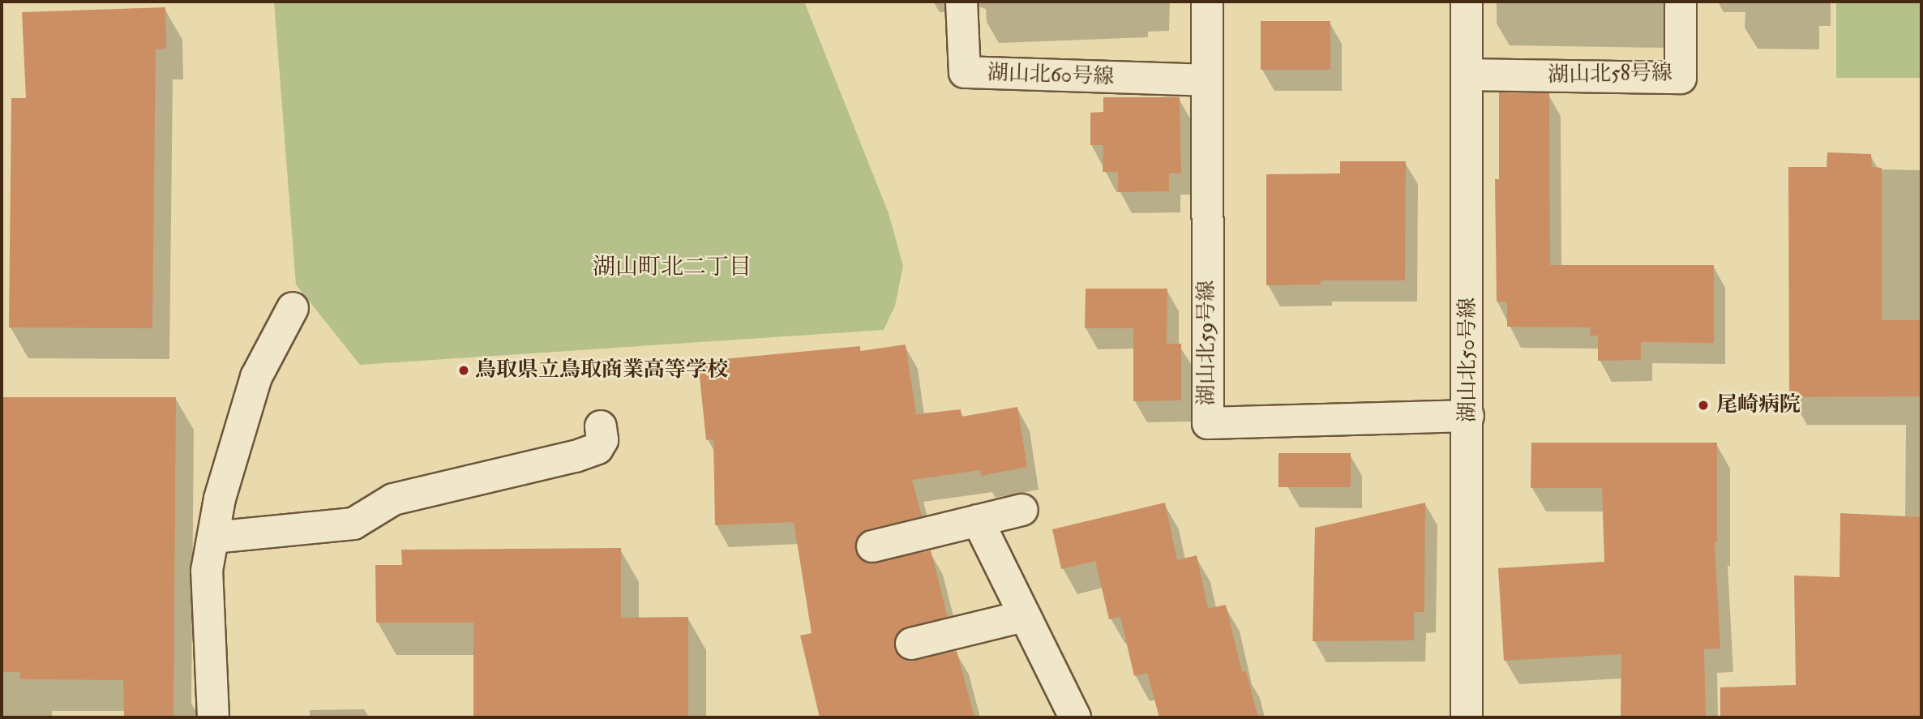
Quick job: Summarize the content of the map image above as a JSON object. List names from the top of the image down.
{
  "streets": {
    "street": [
      "湖山北58号線",
      "湖山北60号線",
      "湖山北59号線",
      "湖山北50号線"
    ]
  },
  "crossings": [
    ["湖山北58号線", "湖山北50号線"],
    ["湖山北60号線", "湖山北59号線"],
    ["湖山北59号線", "湖山北50号線"]
  ],
  "districts": ["湖山町北二丁目"],
  "places": ["鳥取県立鳥取商業高等学校", "尾崎病院"]
}
